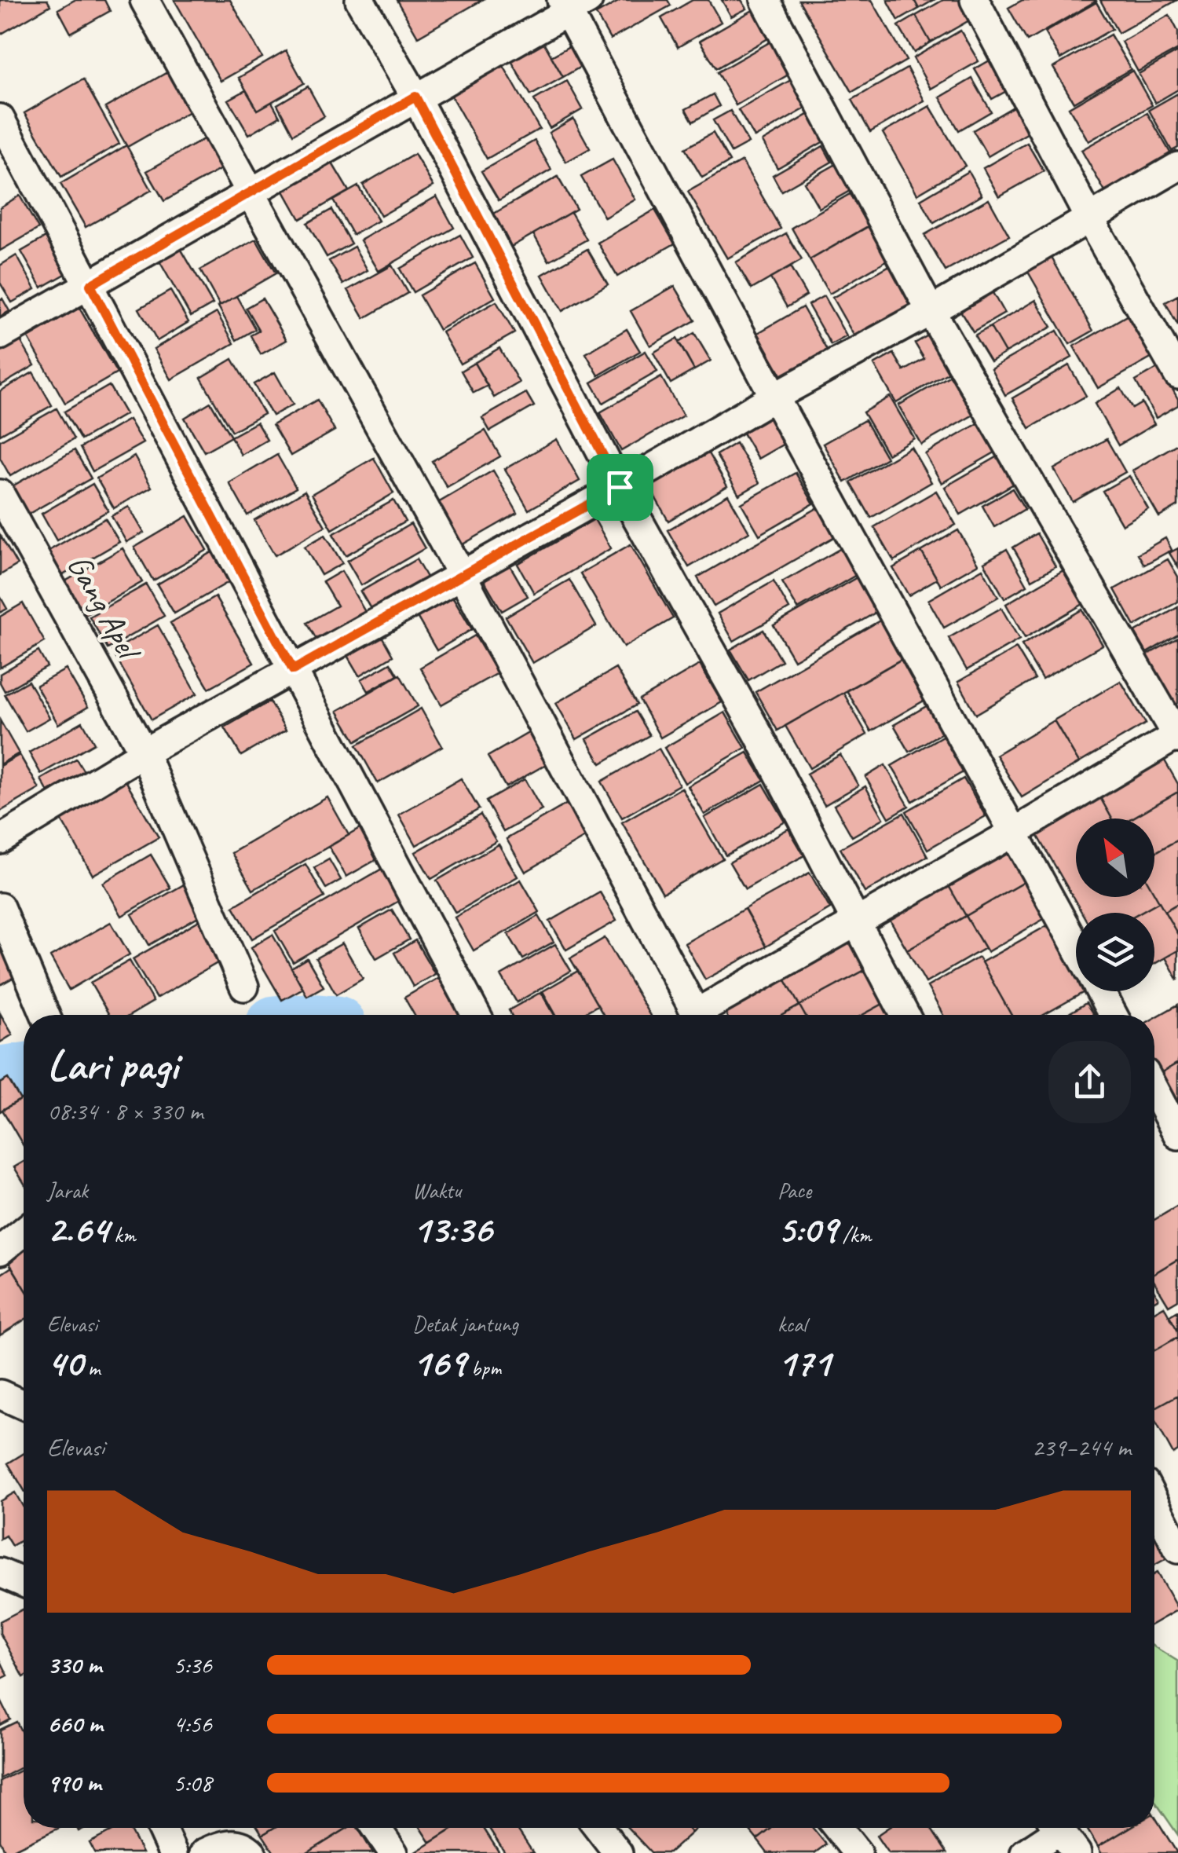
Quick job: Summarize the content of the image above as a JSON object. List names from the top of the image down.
{
  "streets": {
    "street": ["Gang Apel"]
  },
  "north": "top left",
  "page": {
    "heading": ["Lari pagi", "08:34 · 8 × 330 m"],
    "stats": [
      ["Jarak", "2.64 km"],
      ["Waktu", "13:36"],
      ["Pace", "5:09 /km"],
      ["Elevasi", "40 m"],
      ["Detak jantung", "169 bpm"],
      ["kcal", "171"]
    ],
    "chart": ["Elevasi", "239–244 m"],
    "list": [
      {
        "name": "330 m",
        "note": "5:36"
      },
      {
        "name": "660 m",
        "note": "4:56"
      },
      {
        "name": "990 m",
        "note": "5:08"
      }
    ]
  }
}
